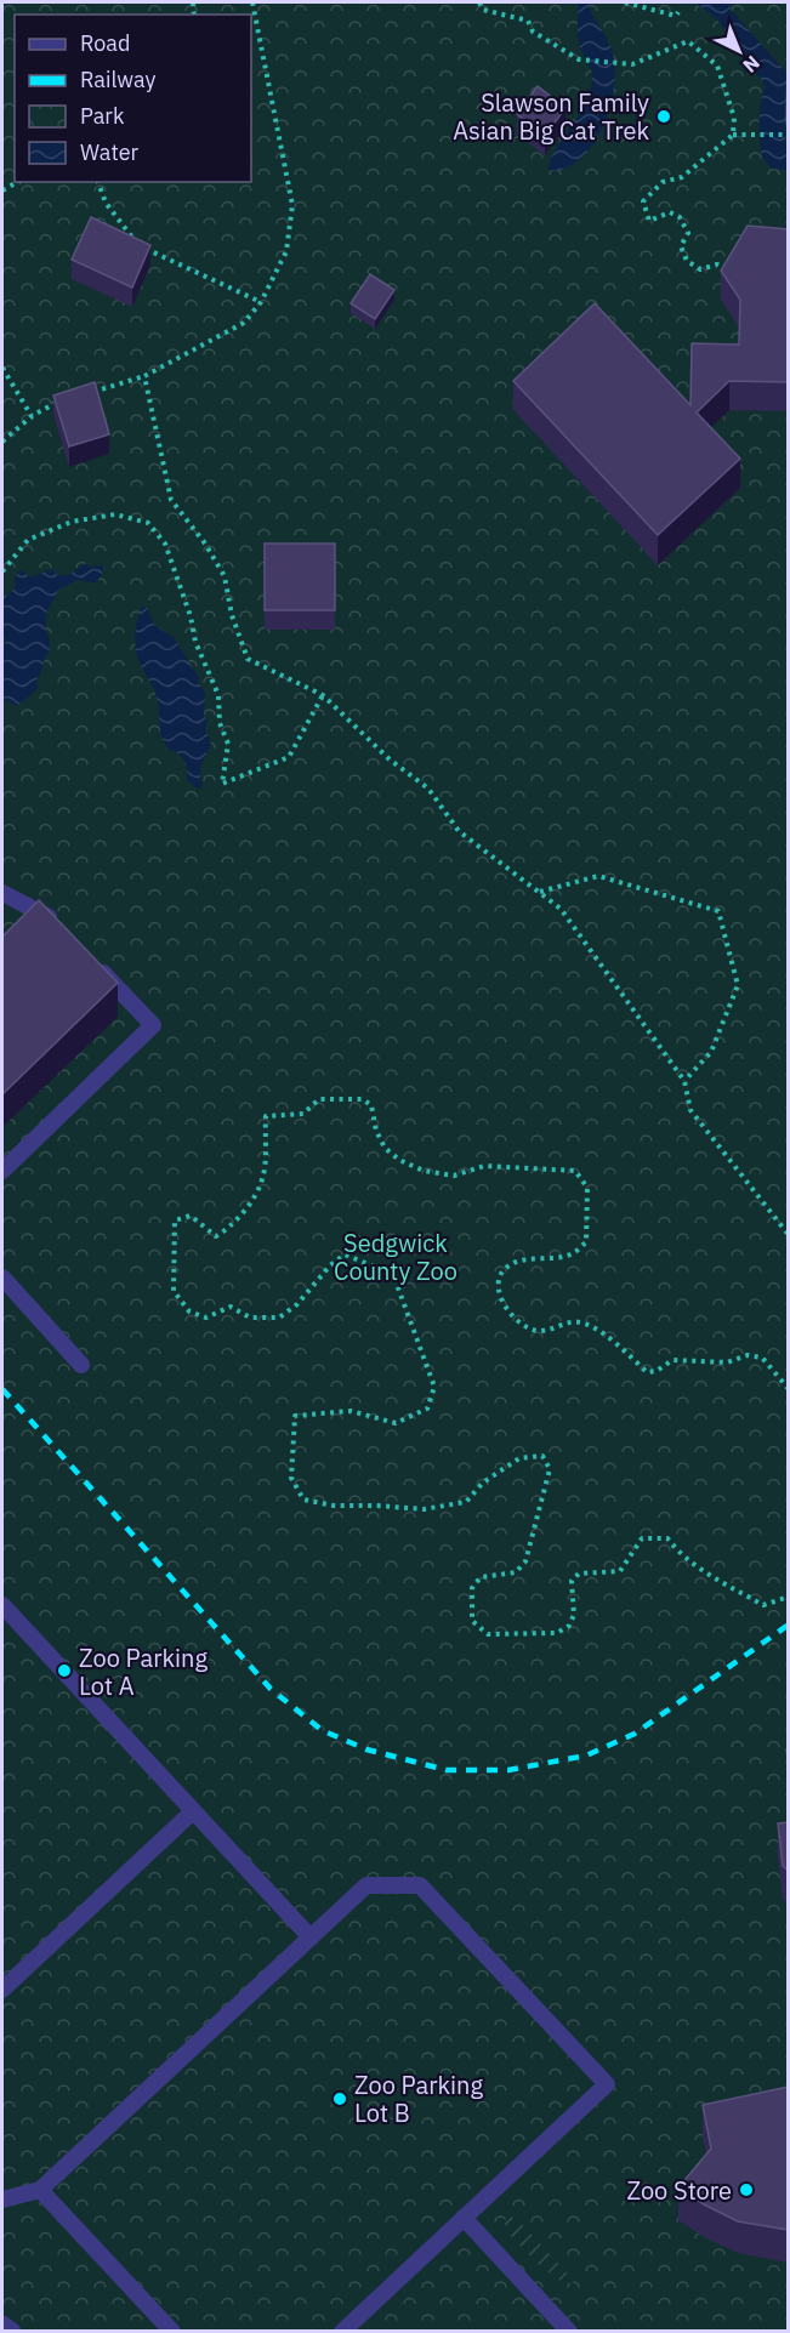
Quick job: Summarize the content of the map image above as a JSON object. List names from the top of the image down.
{
  "parks": ["Sedgwick County Zoo"],
  "places": [
    "Slawson Family Asian Big Cat Trek",
    "Zoo Parking Lot A",
    "Zoo Parking Lot B",
    "Zoo Store"
  ],
  "legend": [
    "Road",
    "Railway",
    "Park",
    "Water"
  ],
  "north": "bottom right"
}
